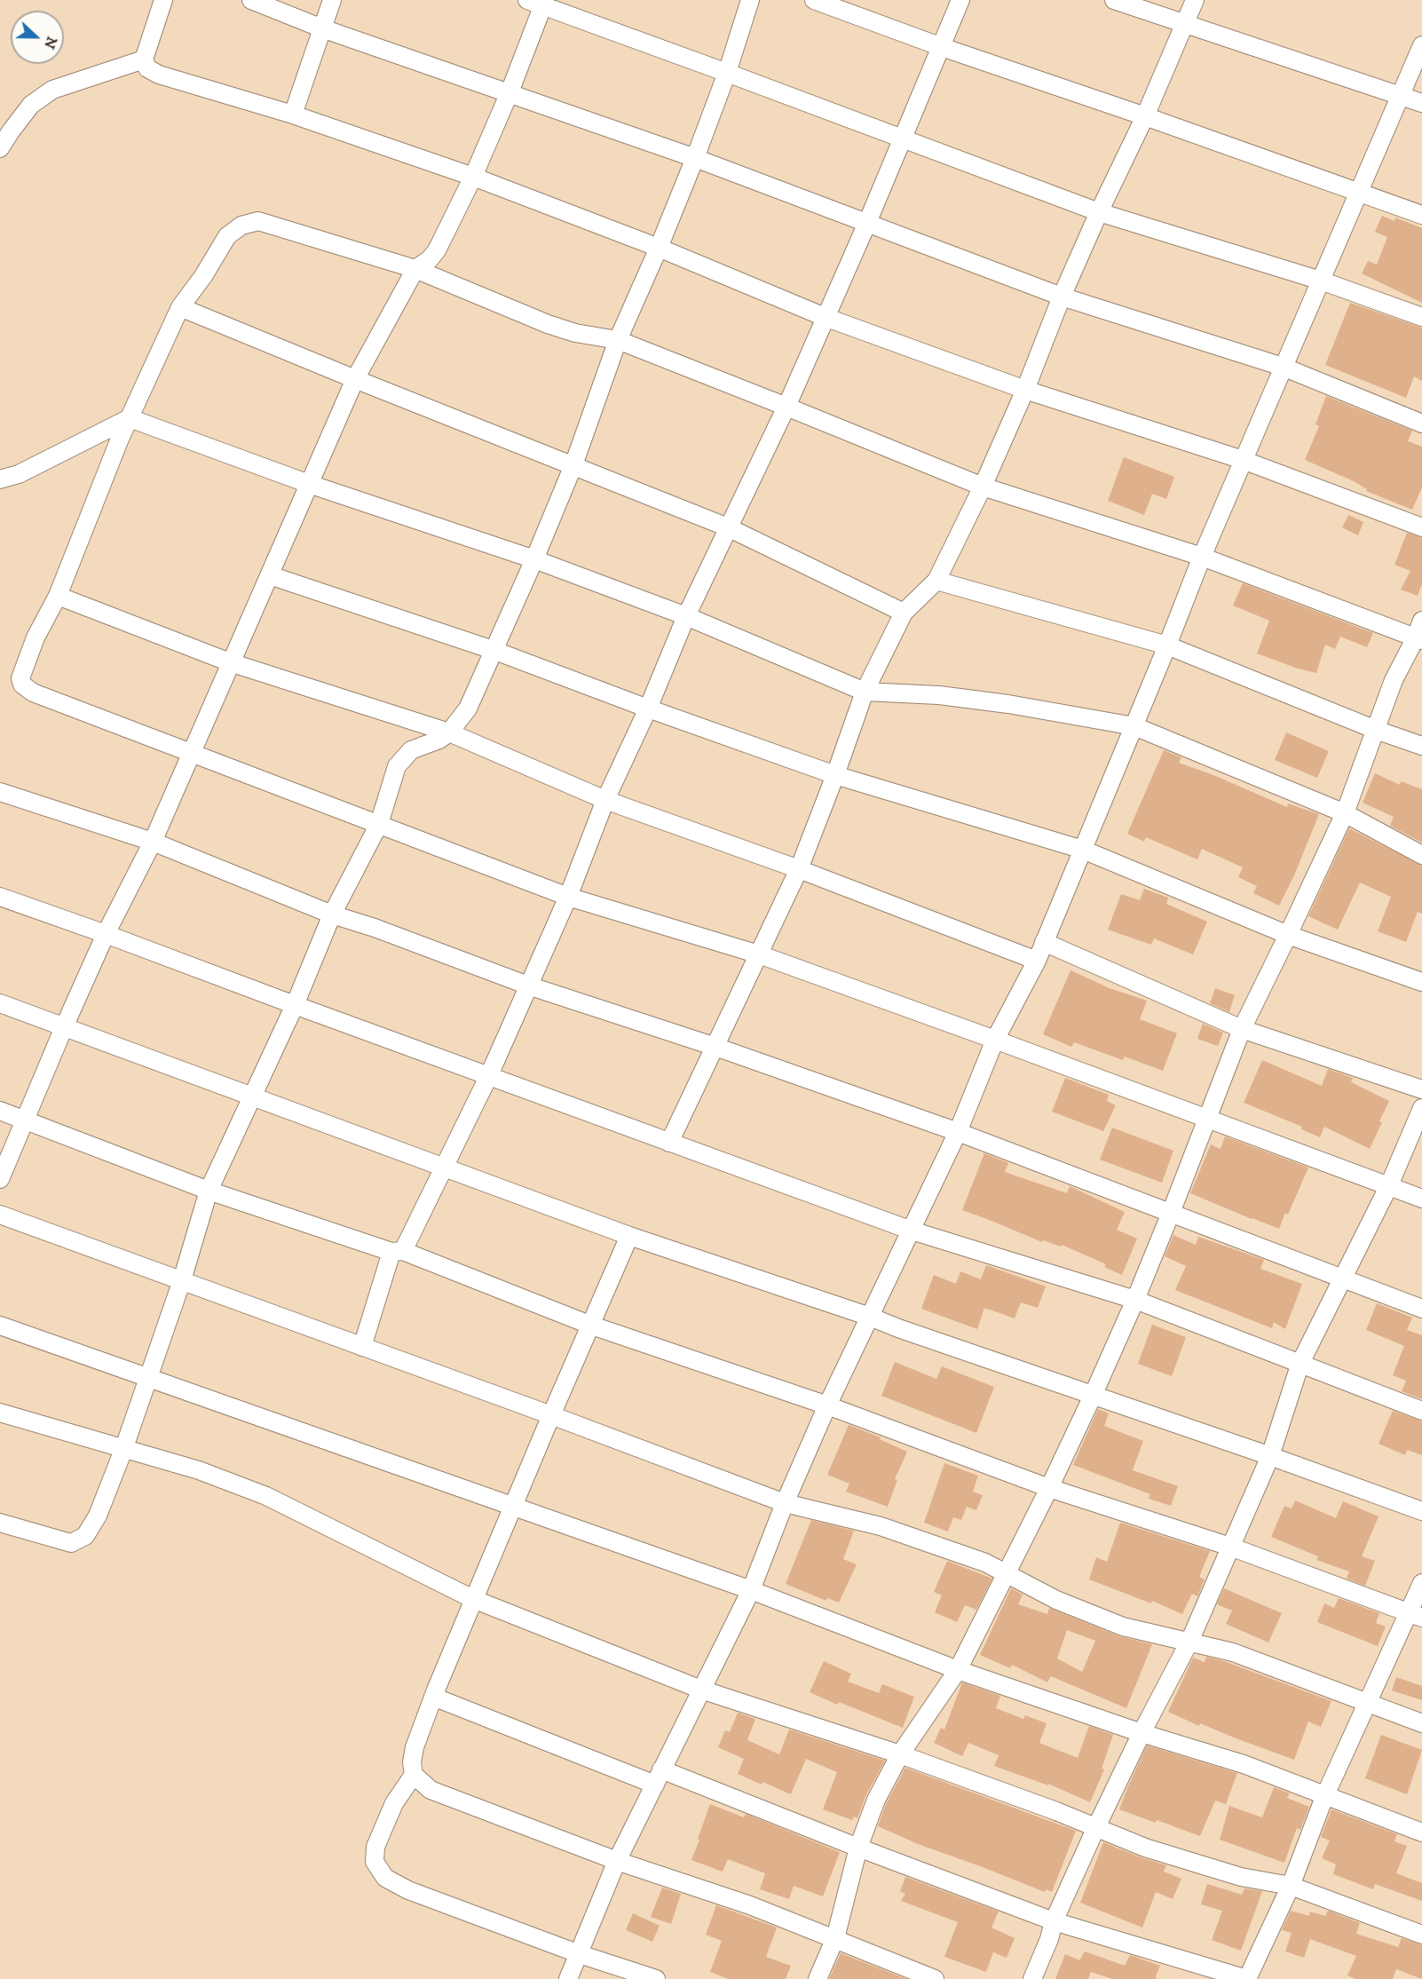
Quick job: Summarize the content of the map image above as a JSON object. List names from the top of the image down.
{
  "north": "right"
}
